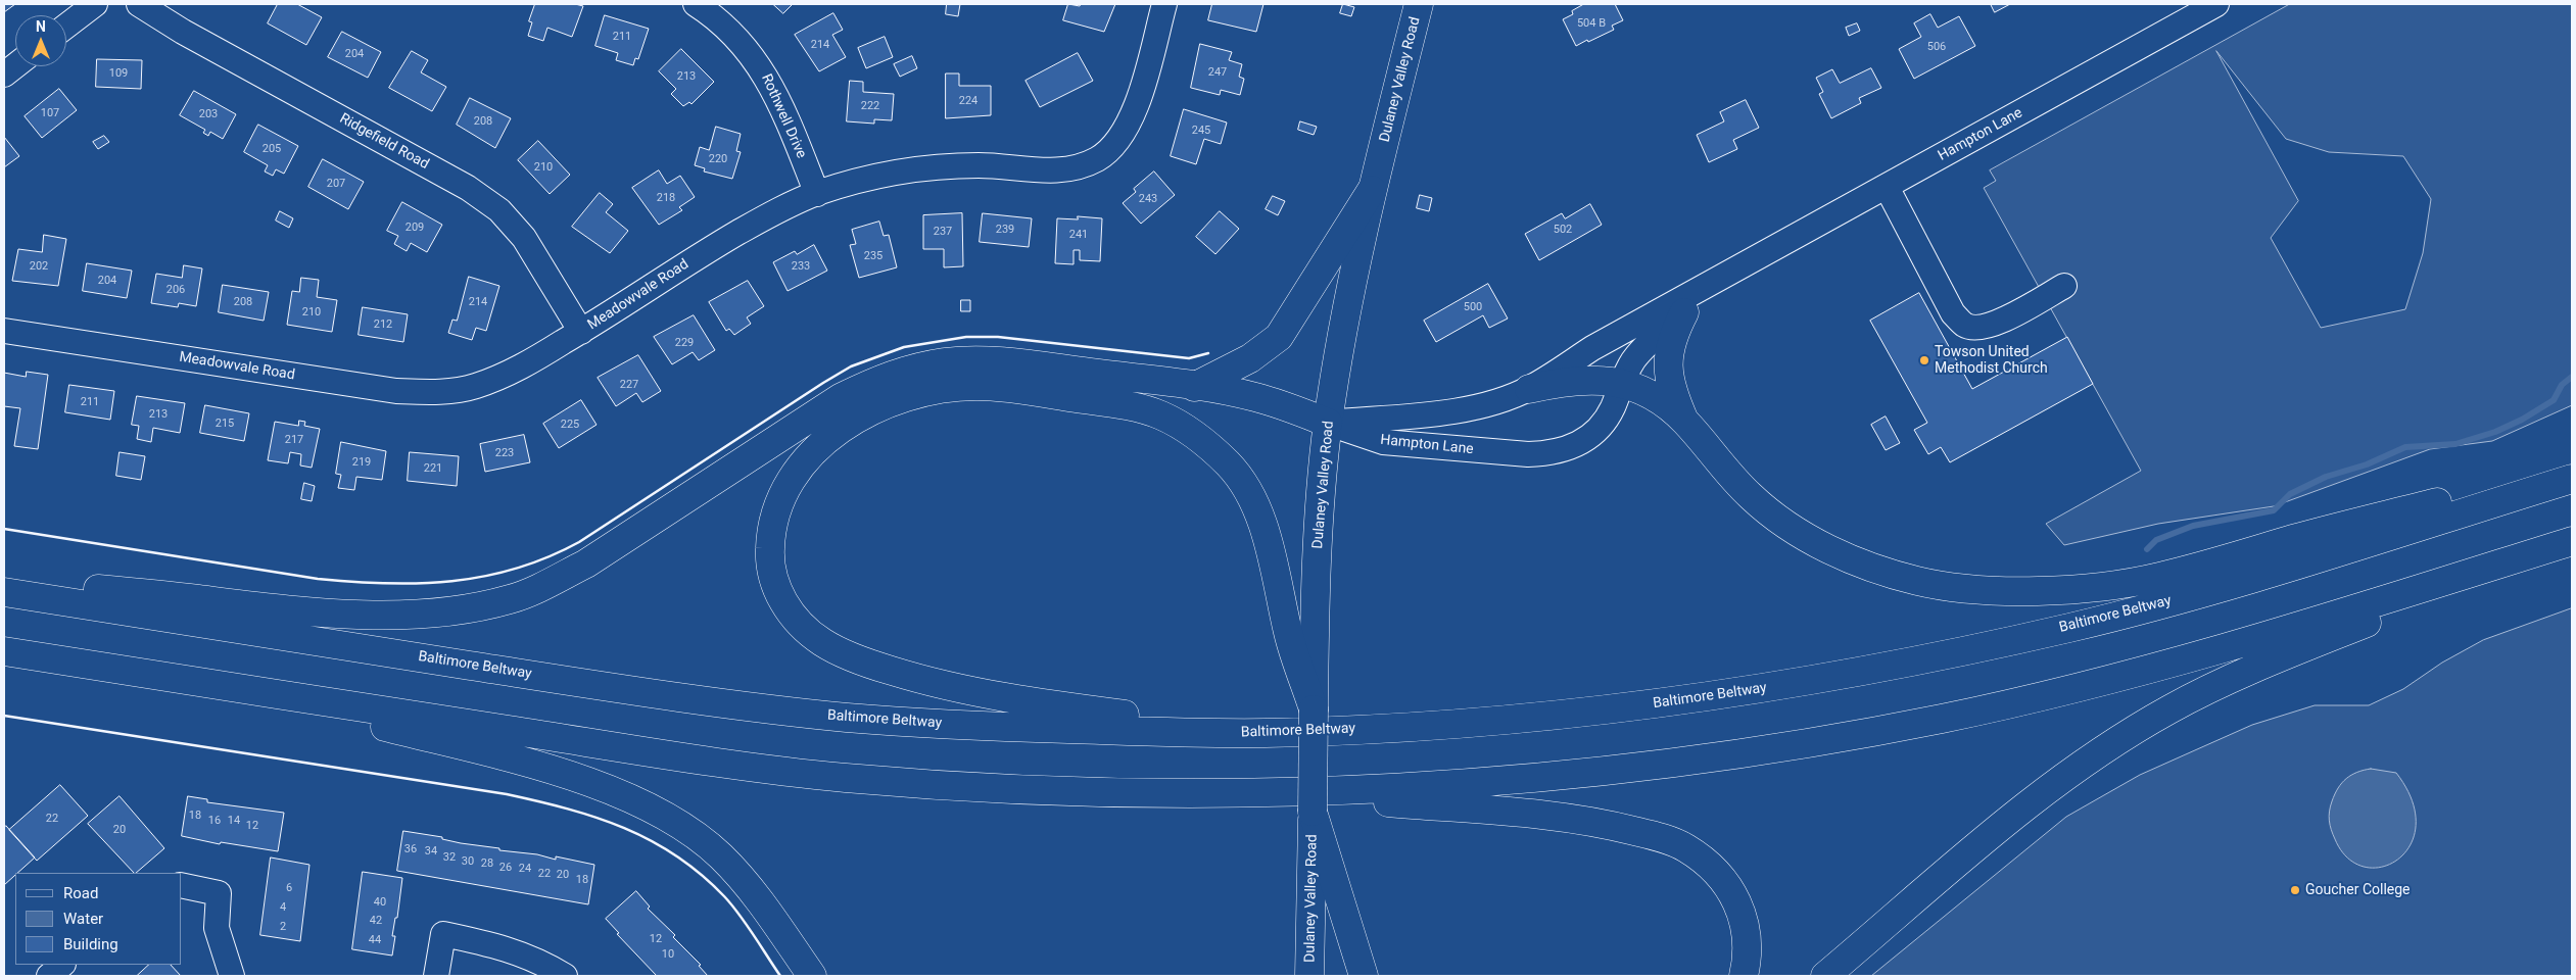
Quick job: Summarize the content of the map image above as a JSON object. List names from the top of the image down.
{
  "streets": {
    "main road": ["Dulaney Valley Road", "Baltimore Beltway"],
    "street": [
      "Rothwell Drive",
      "Hampton Lane",
      "Ridgefield Road",
      "Meadowvale Road"
    ]
  },
  "crossings": [
    ["Dulaney Valley Road", "Hampton Lane"],
    ["Rothwell Drive", "Meadowvale Road"],
    ["Ridgefield Road", "Meadowvale Road"]
  ],
  "places": ["Towson United Methodist Church", "Goucher College"],
  "house_numbers": [
    "504 B",
    "211",
    "214",
    "506",
    "204",
    "247",
    "109",
    "213",
    "224",
    "222",
    "107",
    "203",
    "208",
    "245",
    "205",
    "220",
    "210",
    "207",
    "218",
    "243",
    "209",
    "239",
    "502",
    "237",
    "241",
    "235",
    "202",
    "233",
    "204",
    "206",
    "208",
    "214",
    "500",
    "210",
    "212",
    "229",
    "227",
    "211",
    "213",
    "215",
    "225",
    "217",
    "223",
    "219",
    "221",
    "18",
    "22",
    "16",
    "14",
    "12",
    "20",
    "36",
    "34",
    "32",
    "30",
    "28",
    "26",
    "24",
    "22",
    "20",
    "18",
    "6",
    "40",
    "4",
    "42",
    "2",
    "12",
    "44",
    "10"
  ],
  "legend": ["Road", "Water", "Building"],
  "north": "top"
}
